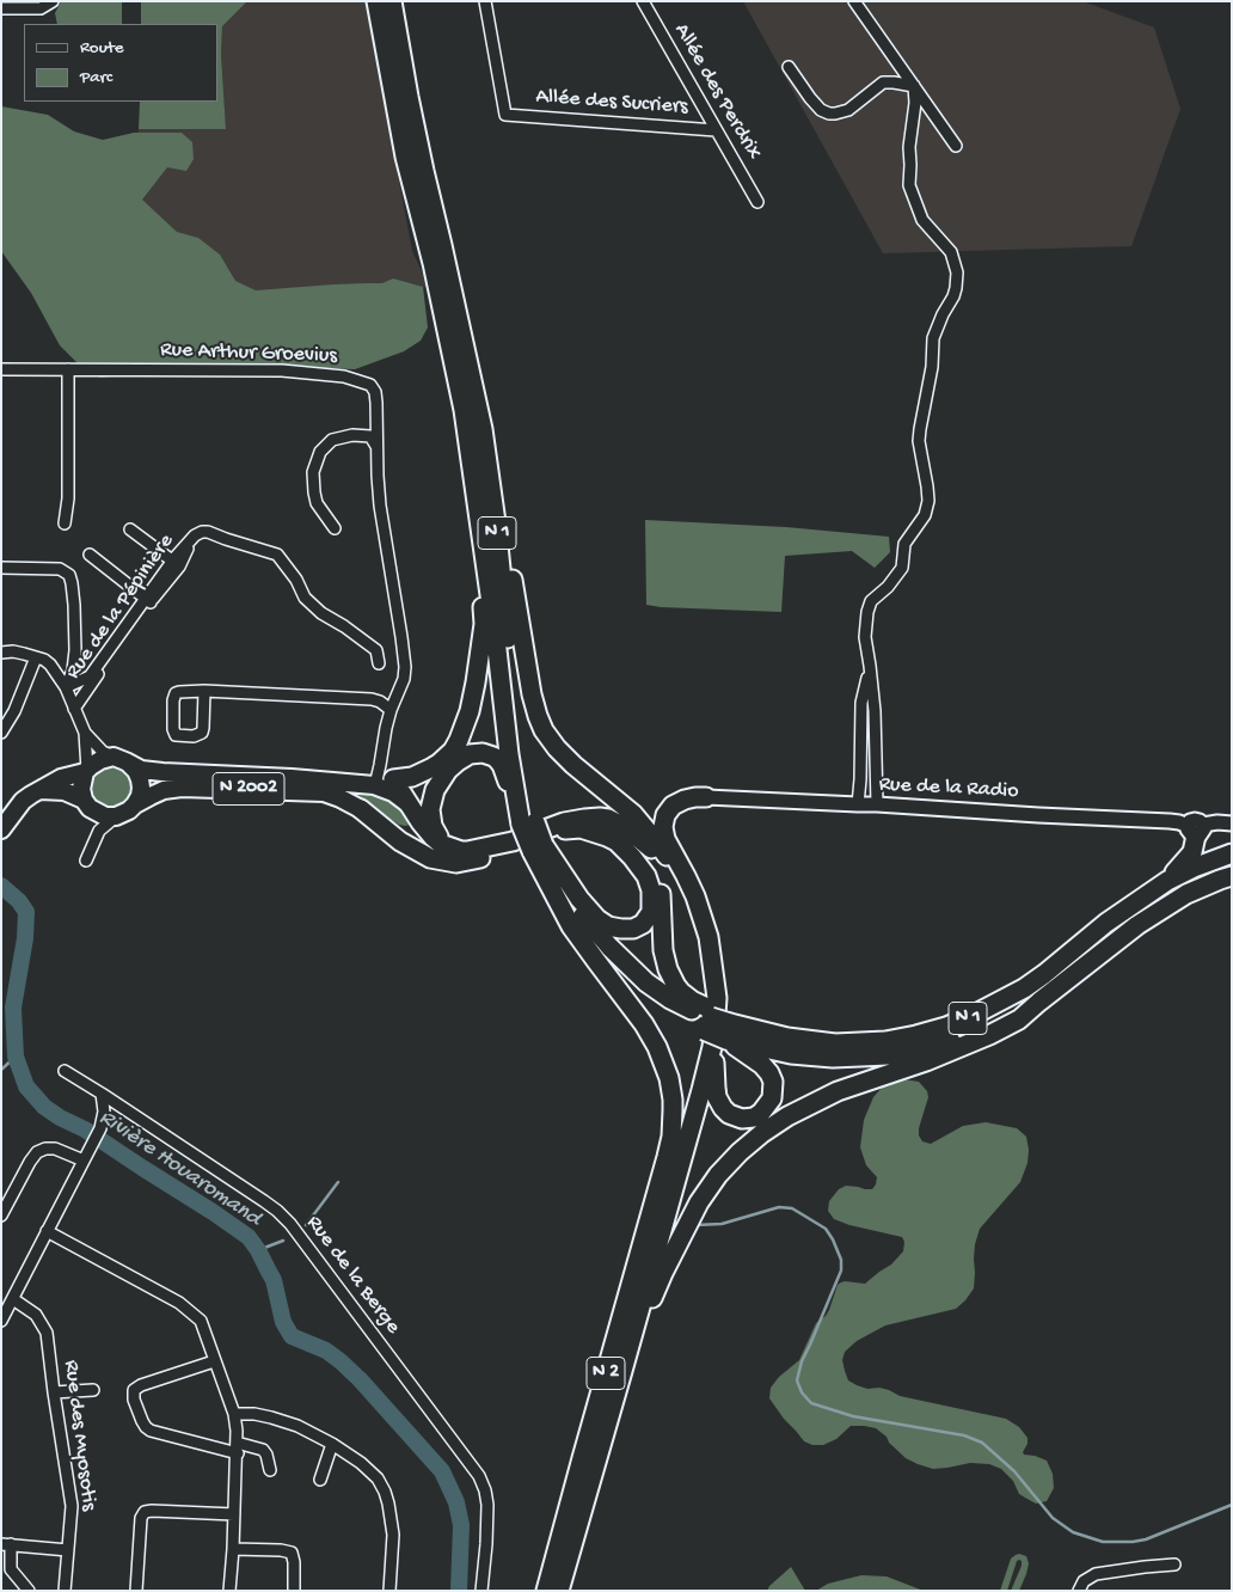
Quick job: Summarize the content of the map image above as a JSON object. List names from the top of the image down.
{
  "streets": {
    "highway": ["N 1", "N 2"],
    "main road": ["N 2002"],
    "street": [
      "Allée des Perdrix",
      "Allée des Sucriers",
      "Rue Arthur Groevius",
      "Rue de la Pépinière",
      "Rue de la Radio",
      "Rue de la Berge",
      "Rue des Myosotis"
    ]
  },
  "crossings": [
    ["Allée des Perdrix", "Allée des Sucriers"],
    ["Rue Arthur Groevius", "N 2002"],
    ["N 1", "N 2"],
    ["Rue de la Pépinière", "N 2002"]
  ],
  "water": ["Rivière Houaromand"],
  "legend": ["Route", "Parc"]
}
